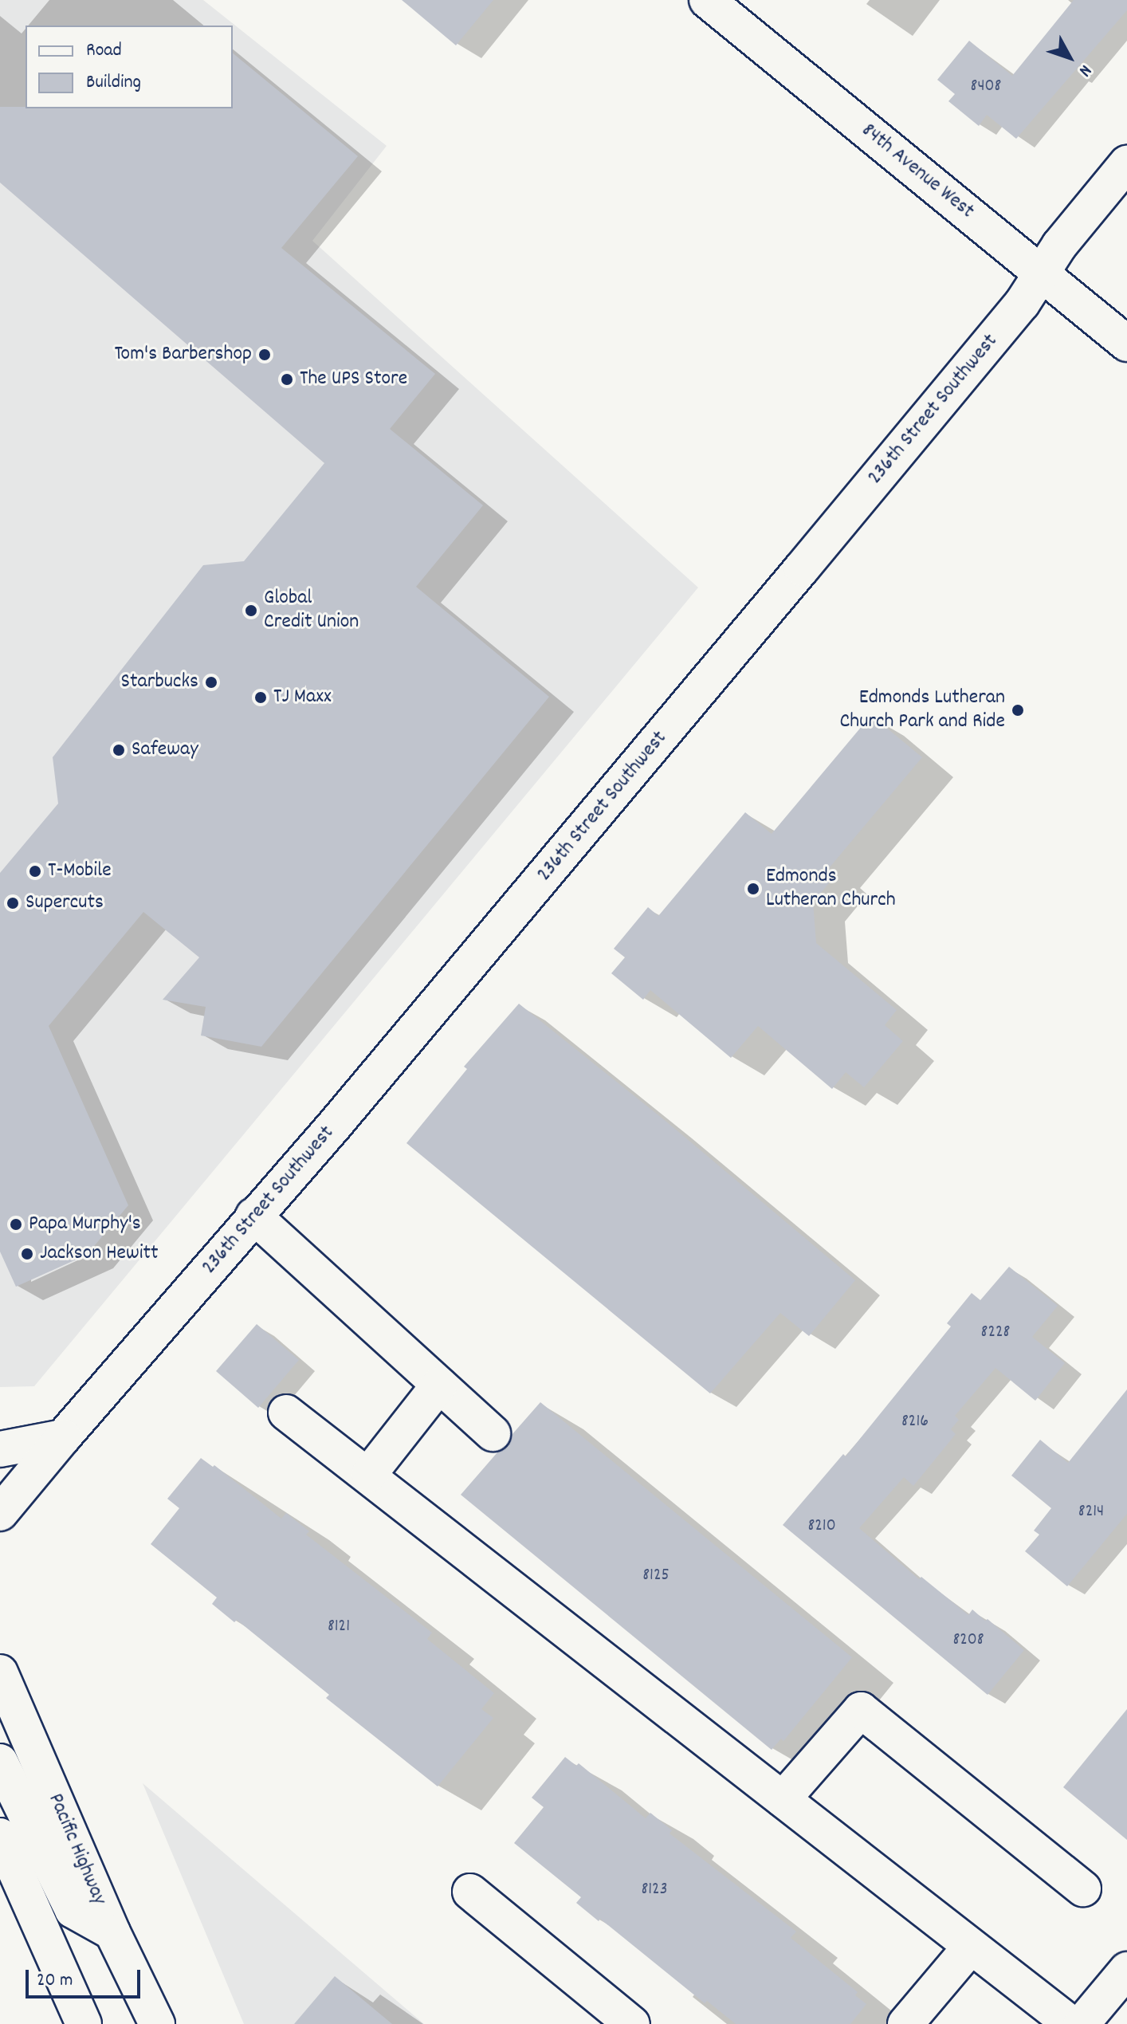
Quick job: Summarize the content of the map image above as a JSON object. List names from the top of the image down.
{
  "streets": {
    "main road": ["84th Avenue West", "236th Street Southwest", "Pacific Highway"]
  },
  "crossings": [
    ["84th Avenue West", "236th Street Southwest"]
  ],
  "places": [
    "Tom's Barbershop",
    "The UPS Store",
    "Global Credit Union",
    "Starbucks",
    "TJ Maxx",
    "Edmonds Lutheran Church Park and Ride",
    "Safeway",
    "T-Mobile",
    "Edmonds Lutheran Church",
    "Supercuts",
    "Papa Murphy's",
    "Jackson Hewitt"
  ],
  "house_numbers": [
    "8408",
    "8228",
    "8216",
    "8214",
    "8210",
    "8125",
    "8121",
    "8208",
    "8123"
  ],
  "legend": ["Road", "Building"],
  "scale_bar": "20 m",
  "north": "bottom right"
}
